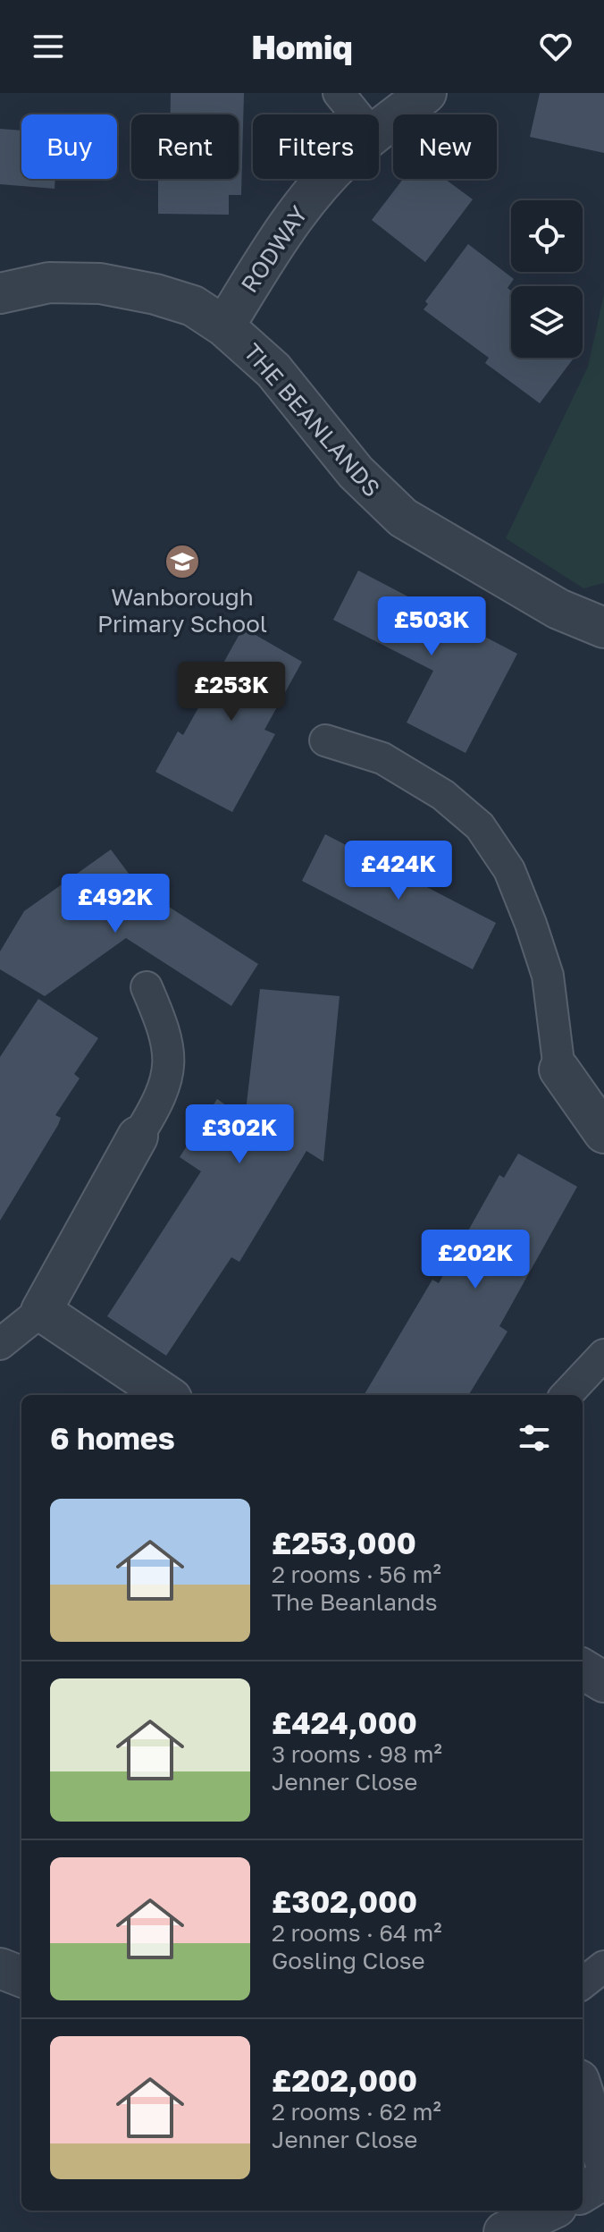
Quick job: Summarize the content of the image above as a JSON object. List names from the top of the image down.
{
  "streets": {
    "street": ["RODWAY", "THE BEANLANDS"]
  },
  "crossings": [
    ["RODWAY", "THE BEANLANDS"]
  ],
  "places": {
    "school or university": ["Wanborough Primary School"]
  },
  "page": {
    "header": "Homiq",
    "chip": [
      "Buy",
      "Rent",
      "Filters",
      "New"
    ],
    "price": [
      "£503K",
      "£253K",
      "£424K",
      "£492K",
      "£302K",
      "£202K"
    ],
    "heading": "6 homes",
    "list": [
      {
        "name": "£253,000",
        "note": "2 rooms · 56 m² · The Beanlands"
      },
      {
        "name": "£424,000",
        "note": "3 rooms · 98 m² · Jenner Close"
      },
      {
        "name": "£302,000",
        "note": "2 rooms · 64 m² · Gosling Close"
      },
      {
        "name": "£202,000",
        "note": "2 rooms · 62 m² · Jenner Close"
      }
    ]
  }
}
